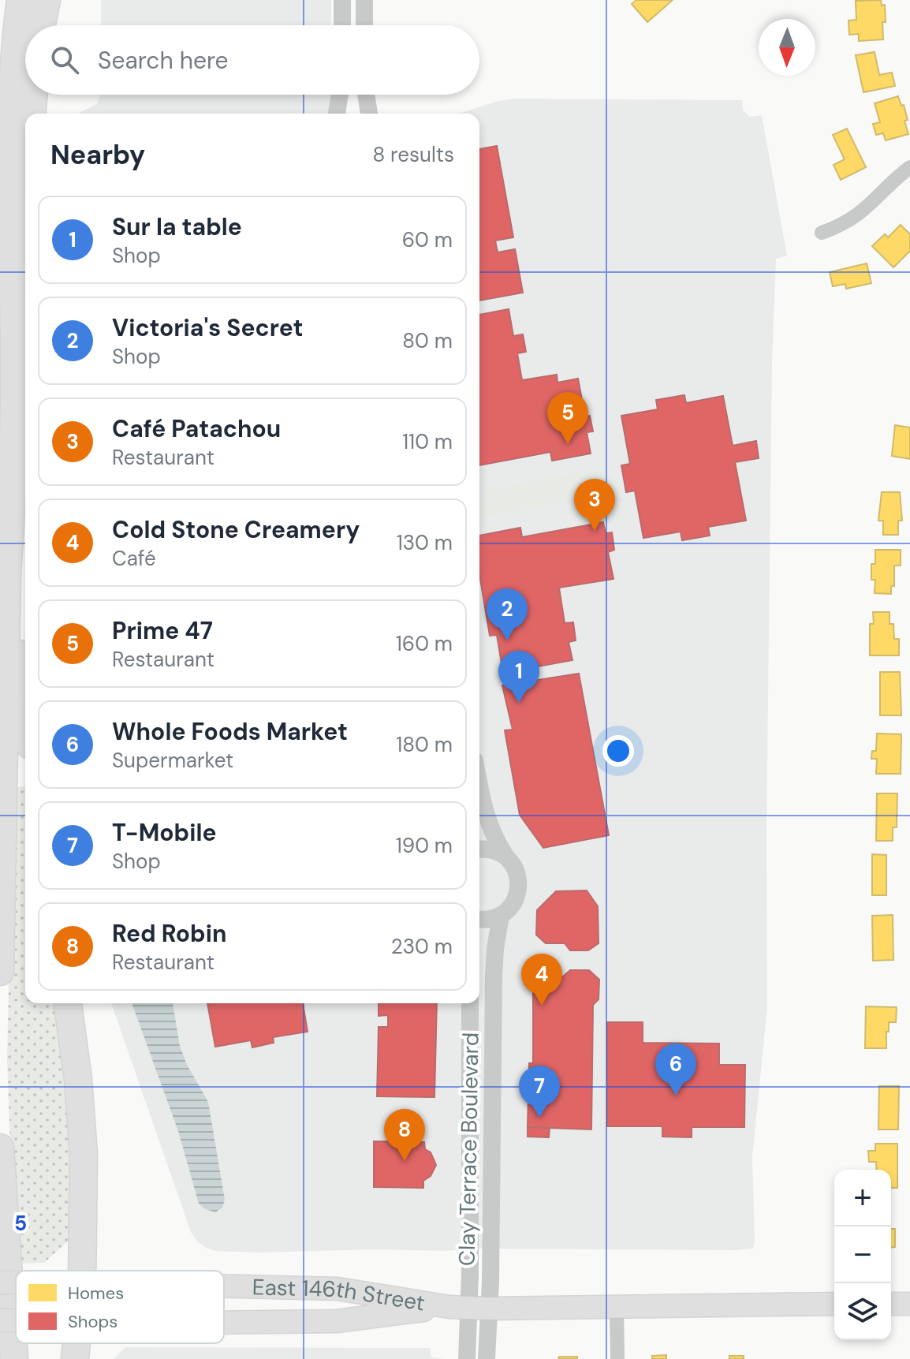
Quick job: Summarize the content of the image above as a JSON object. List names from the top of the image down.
{
  "streets": {
    "main road": ["East 146th Street"],
    "street": ["Clay Terrace Boulevard"]
  },
  "crossings": [
    ["Clay Terrace Boulevard", "East 146th Street"]
  ],
  "legend": ["Homes", "Shops"],
  "north": "bottom",
  "page": {
    "search": "Search here",
    "heading": ["Nearby", "8 results"],
    "list": [
      {
        "mark": "1",
        "name": "Sur la table",
        "note": "Shop",
        "value": "60 m"
      },
      {
        "mark": "2",
        "name": "Victoria's Secret",
        "note": "Shop",
        "value": "80 m"
      },
      {
        "mark": "3",
        "name": "Café Patachou",
        "note": "Restaurant",
        "value": "110 m"
      },
      {
        "mark": "4",
        "name": "Cold Stone Creamery",
        "note": "Café",
        "value": "130 m"
      },
      {
        "mark": "5",
        "name": "Prime 47",
        "note": "Restaurant",
        "value": "160 m"
      },
      {
        "mark": "6",
        "name": "Whole Foods Market",
        "note": "Supermarket",
        "value": "180 m"
      },
      {
        "mark": "7",
        "name": "T-Mobile",
        "note": "Shop",
        "value": "190 m"
      },
      {
        "mark": "8",
        "name": "Red Robin",
        "note": "Restaurant",
        "value": "230 m"
      }
    ],
    "pins": [
      "5",
      "3",
      "2",
      "1",
      "4",
      "6",
      "7",
      "8"
    ],
    "map_buttons": ["+", "−"]
  },
  "grid": {
    "rows": ["5"]
  }
}
